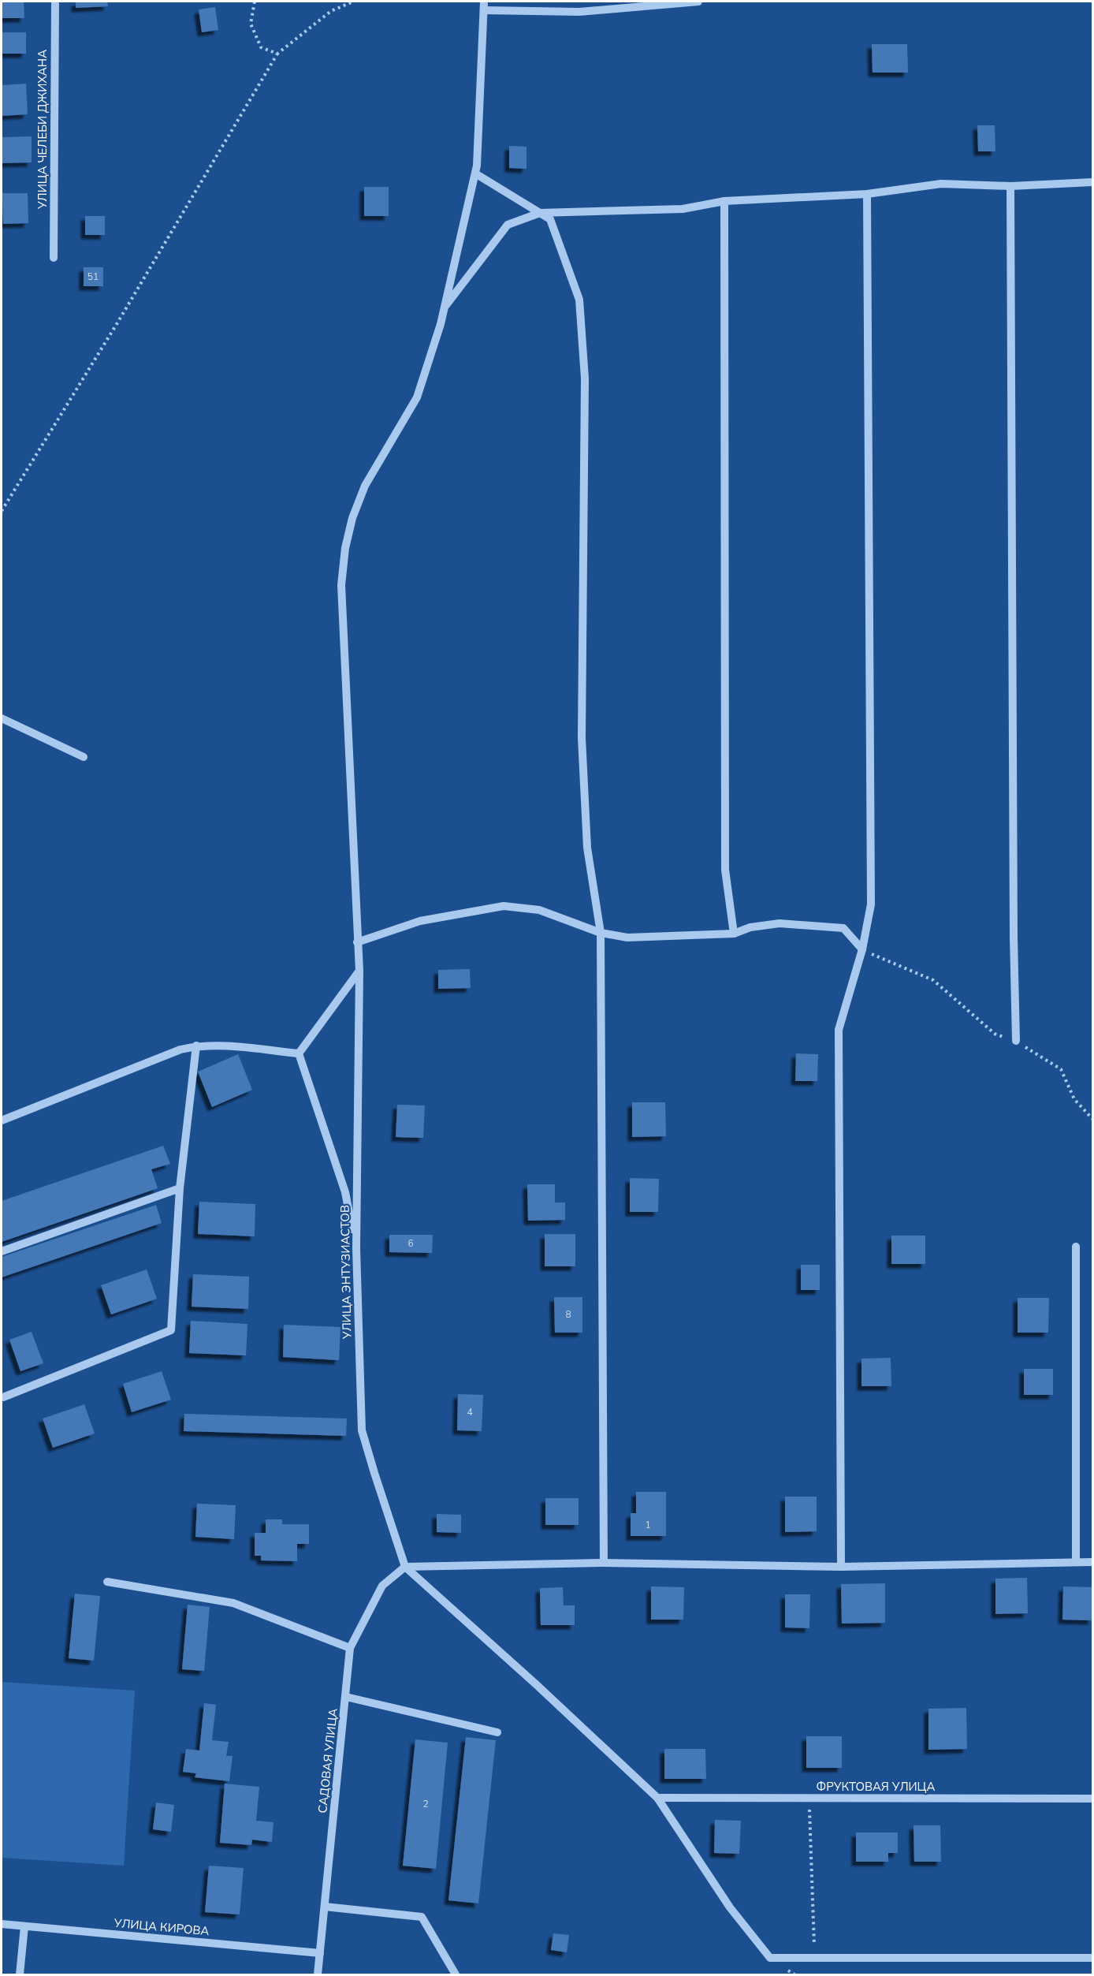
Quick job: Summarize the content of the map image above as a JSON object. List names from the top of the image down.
{
  "streets": {
    "street": [
      "УЛИЦА ЧЕЛЕБИ ДЖИХАНА",
      "УЛИЦА ЭНТУЗИАСТОВ",
      "САДОВАЯ УЛИЦА",
      "ФРУКТОВАЯ УЛИЦА",
      "УЛИЦА КИРОВА"
    ]
  },
  "crossings": [
    ["УЛИЦА ЭНТУЗИАСТОВ", "САДОВАЯ УЛИЦА"],
    ["САДОВАЯ УЛИЦА", "УЛИЦА КИРОВА"]
  ],
  "house_numbers": [
    "51",
    "6",
    "8",
    "4",
    "1",
    "2"
  ]
}
